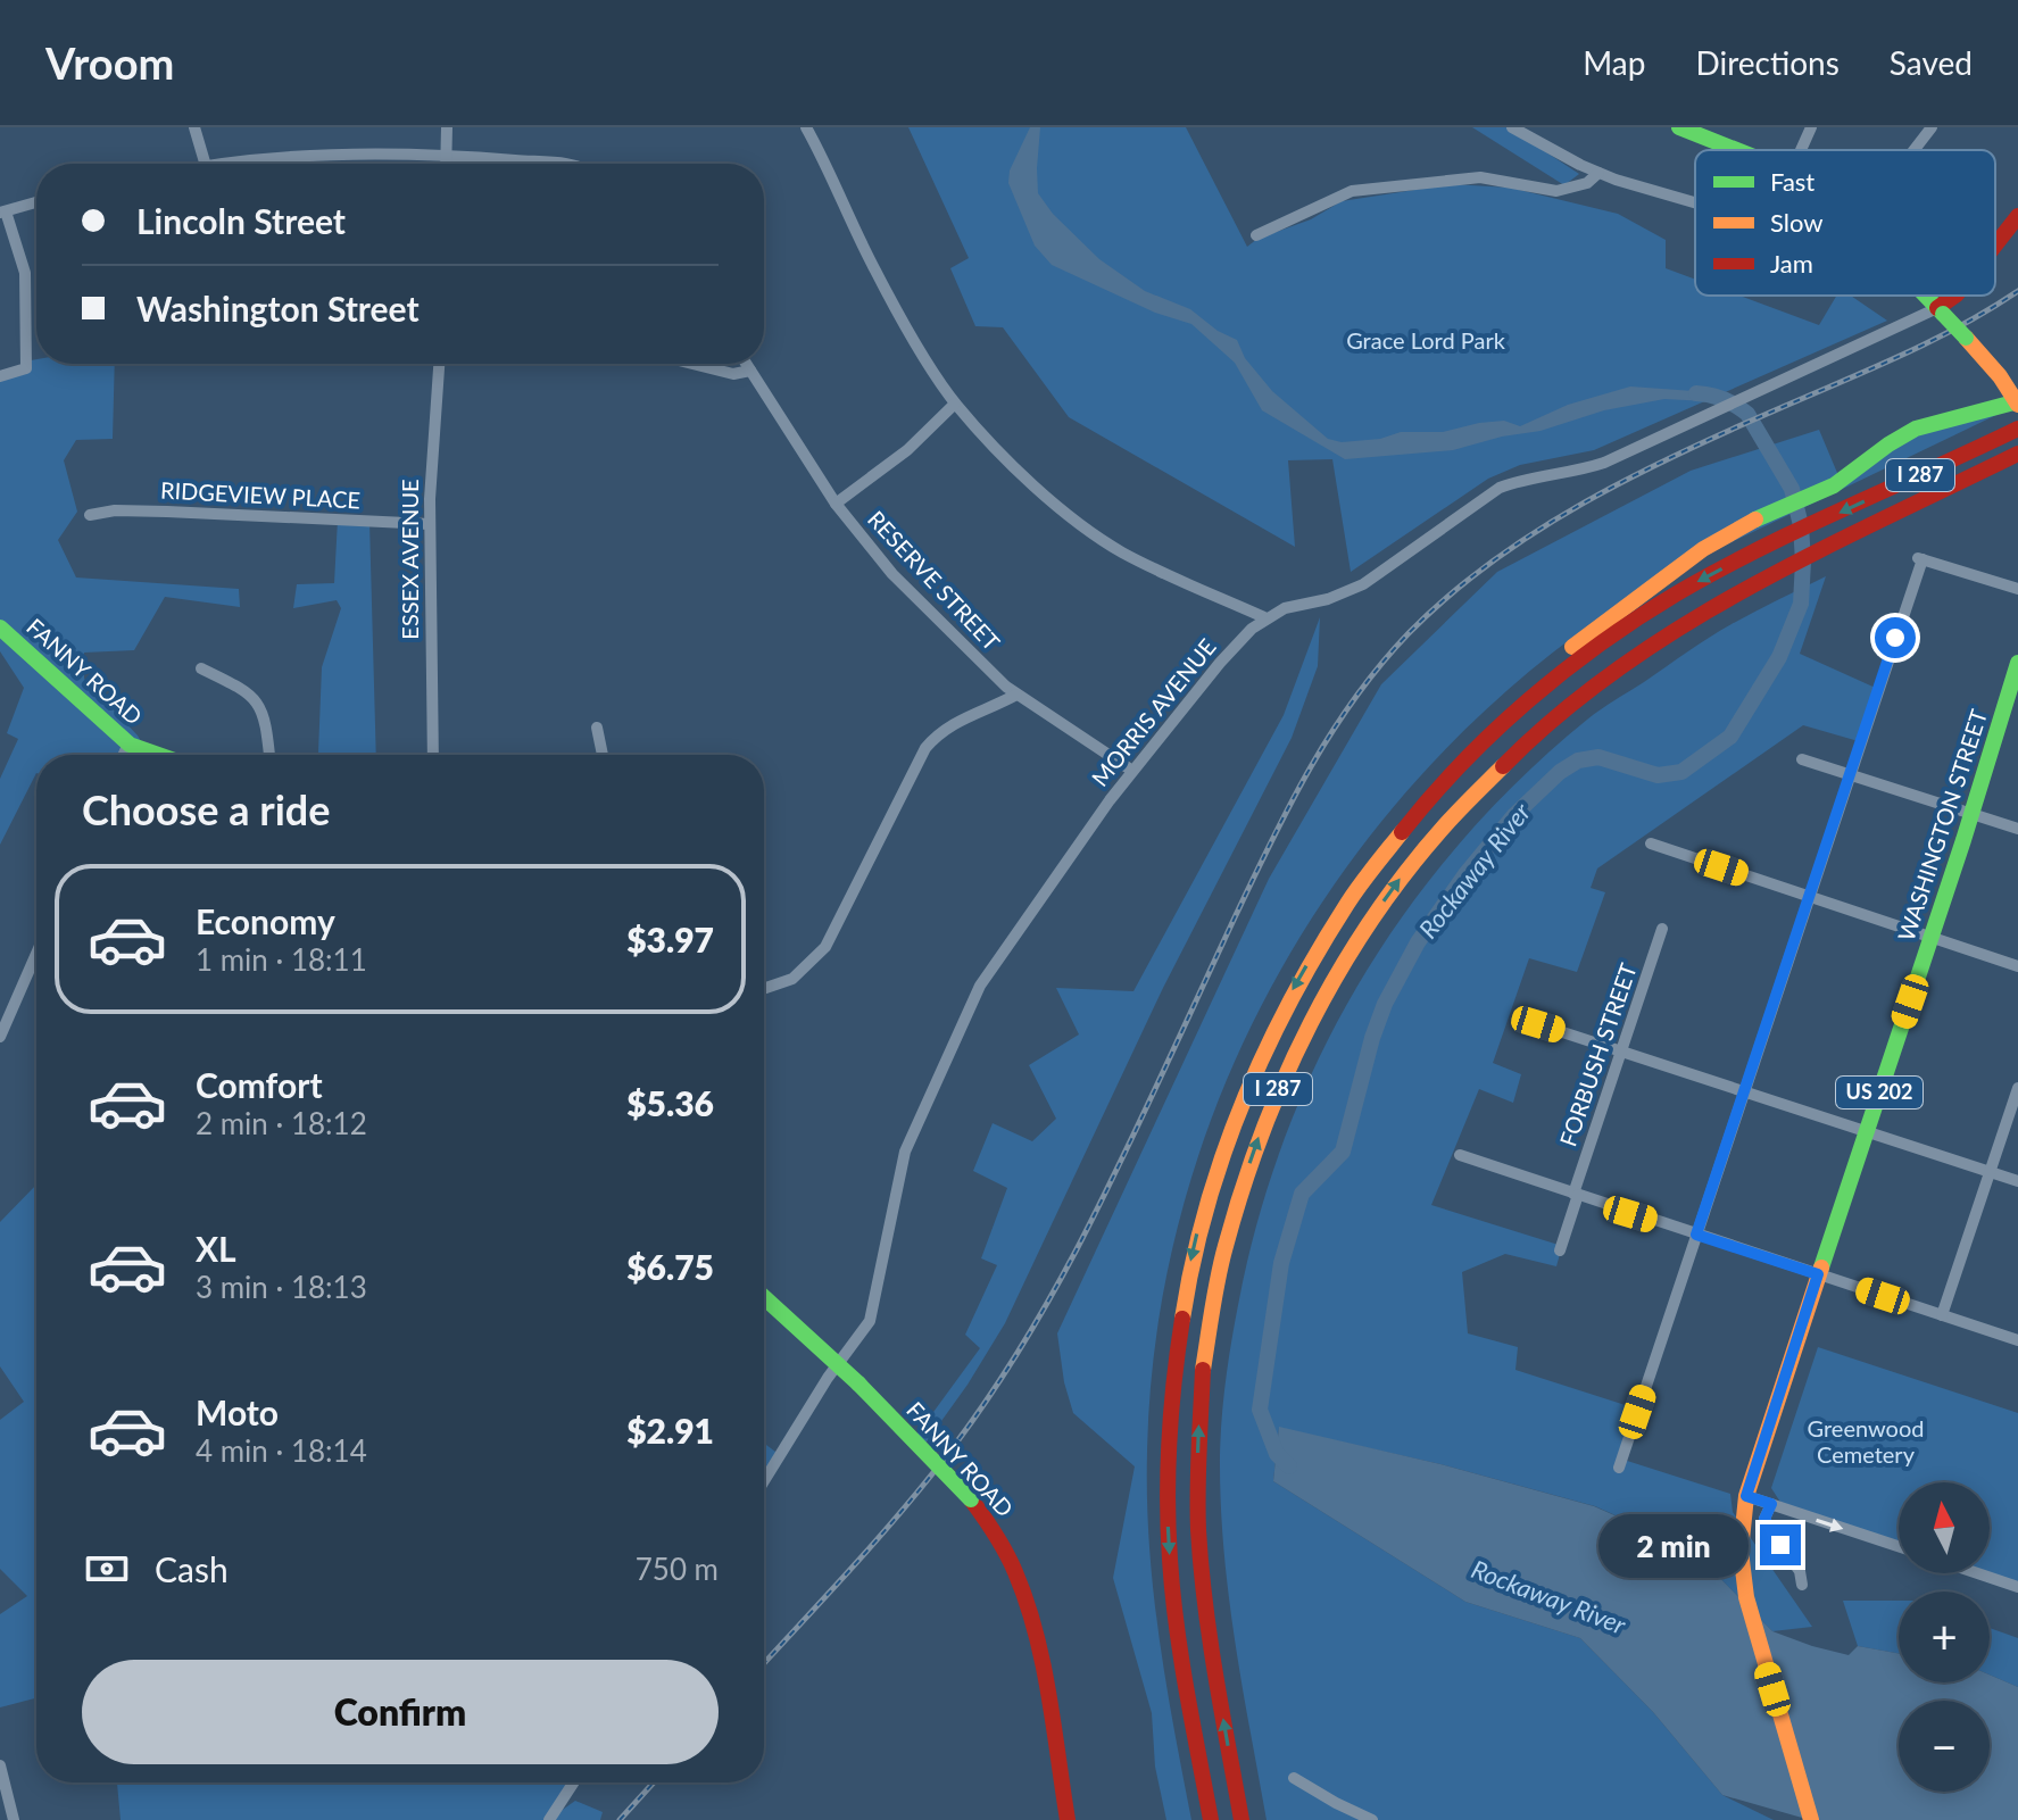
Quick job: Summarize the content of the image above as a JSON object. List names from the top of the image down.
{
  "streets": {
    "main road": [
      "I 287",
      "FANNY ROAD",
      "WASHINGTON STREET",
      "US 202"
    ],
    "street": [
      "RIDGEVIEW PLACE",
      "ESSEX AVENUE",
      "RESERVE STREET",
      "MORRIS AVENUE",
      "FORBUSH STREET"
    ]
  },
  "crossings": [
    ["RIDGEVIEW PLACE", "ESSEX AVENUE"],
    ["RESERVE STREET", "MORRIS AVENUE"],
    ["FANNY ROAD", "MORRIS AVENUE"]
  ],
  "water": ["Rockaway River"],
  "parks": ["Grace Lord Park", "Greenwood Cemetery"],
  "legend": ["Fast", "Slow", "Jam"],
  "north": "top",
  "page": {
    "header": "Vroom",
    "nav": ["Map", "Directions", "Saved"],
    "banner": ["Lincoln Street", "Washington Street"],
    "heading": "Choose a ride",
    "list": [
      {
        "name": "Economy",
        "note": "1 min · 18:11",
        "value": "$3.97"
      },
      {
        "name": "Comfort",
        "note": "2 min · 18:12",
        "value": "$5.36"
      },
      {
        "name": "XL",
        "note": "3 min · 18:13",
        "value": "$6.75"
      },
      {
        "name": "Moto",
        "note": "4 min · 18:14",
        "value": "$2.91"
      }
    ],
    "map_buttons": ["+", "−"],
    "bubble": "2 min",
    "pay": ["Cash", "750 m"],
    "buttons": "Confirm"
  }
}
